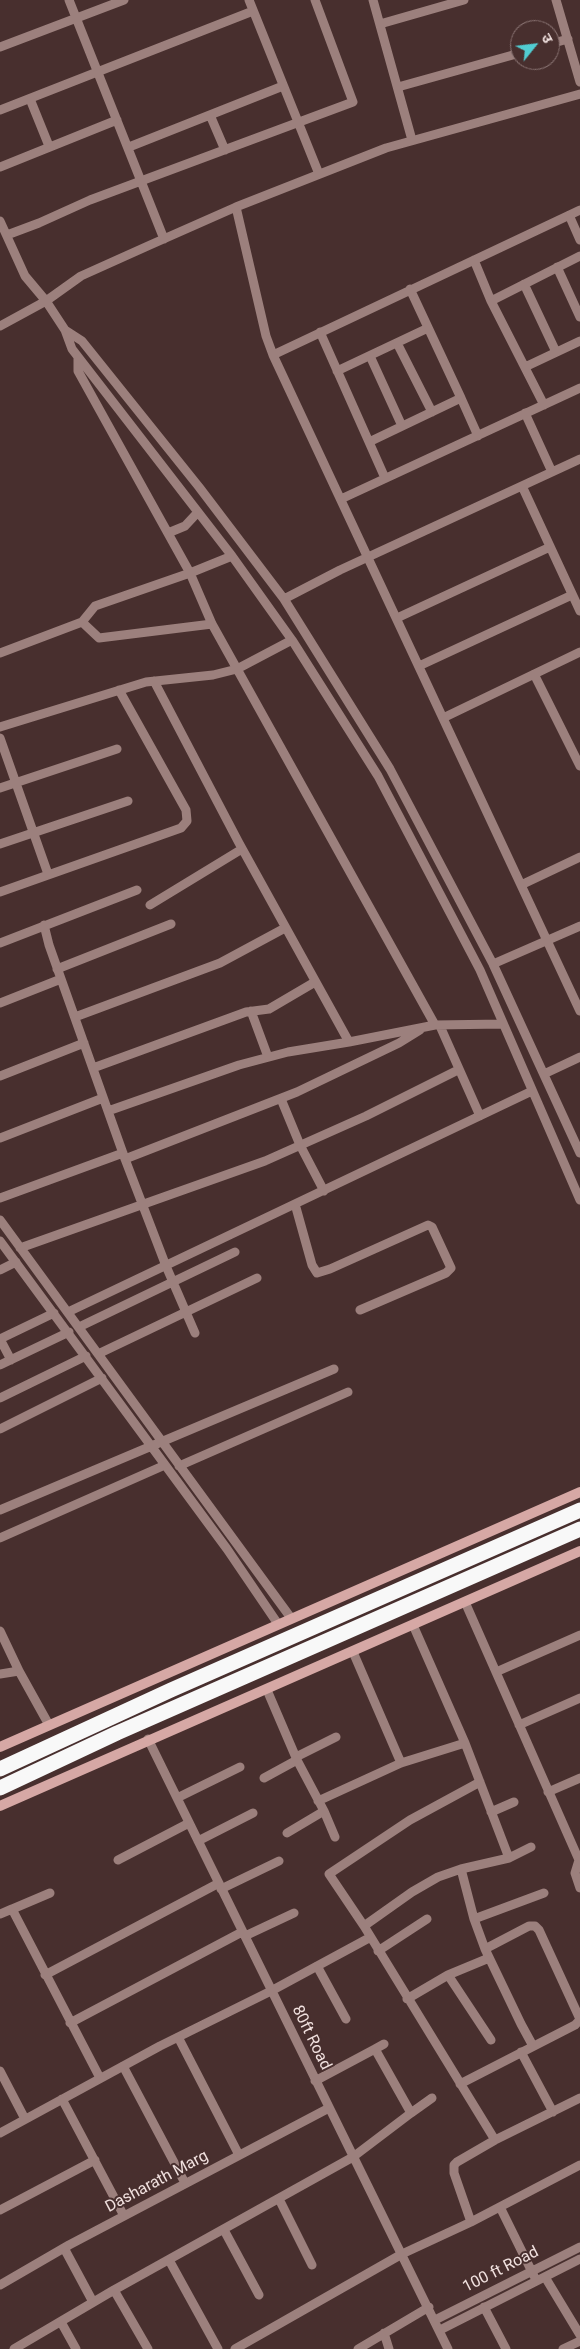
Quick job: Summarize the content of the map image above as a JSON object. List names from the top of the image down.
{
  "streets": {
    "street": ["80ft Road", "Dasharath Marg", "100 ft Road"]
  },
  "crossings": [
    ["80ft Road", "Dasharath Marg"],
    ["80ft Road", "100 ft Road"]
  ],
  "north": "top right"
}
